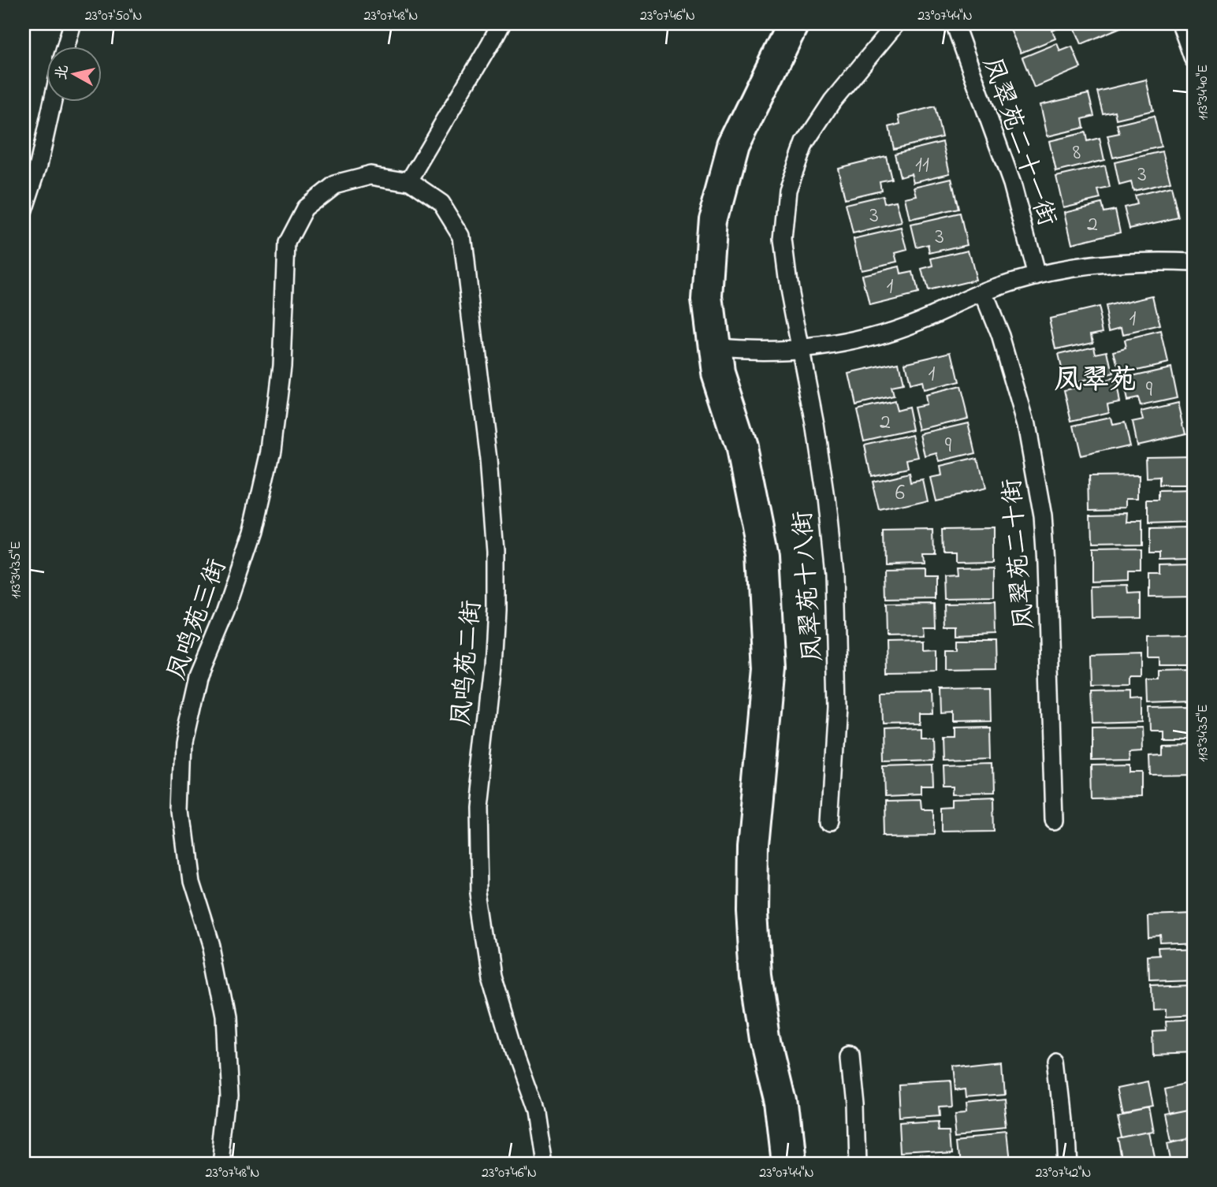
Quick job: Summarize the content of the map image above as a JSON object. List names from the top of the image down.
{
  "streets": {
    "lane": [
      "凤翠苑二十一街",
      "凤翠苑二十街",
      "凤翠苑十八街",
      "凤鸣苑三街",
      "凤鸣苑二街"
    ]
  },
  "crossings": [
    ["凤鸣苑三街", "凤鸣苑二街"]
  ],
  "districts": ["凤翠苑"],
  "house_numbers": [
    "8",
    "11",
    "3",
    "3",
    "2",
    "3",
    "1",
    "1",
    "1",
    "9",
    "2",
    "9",
    "6"
  ],
  "north": "left",
  "coordinates": [
    "23°07'50\"N",
    "23°07'48\"N",
    "23°07'46\"N",
    "23°07'44\"N",
    "113°34'40\"E",
    "113°34'35\"E",
    "23°07'42\"N"
  ]
}
